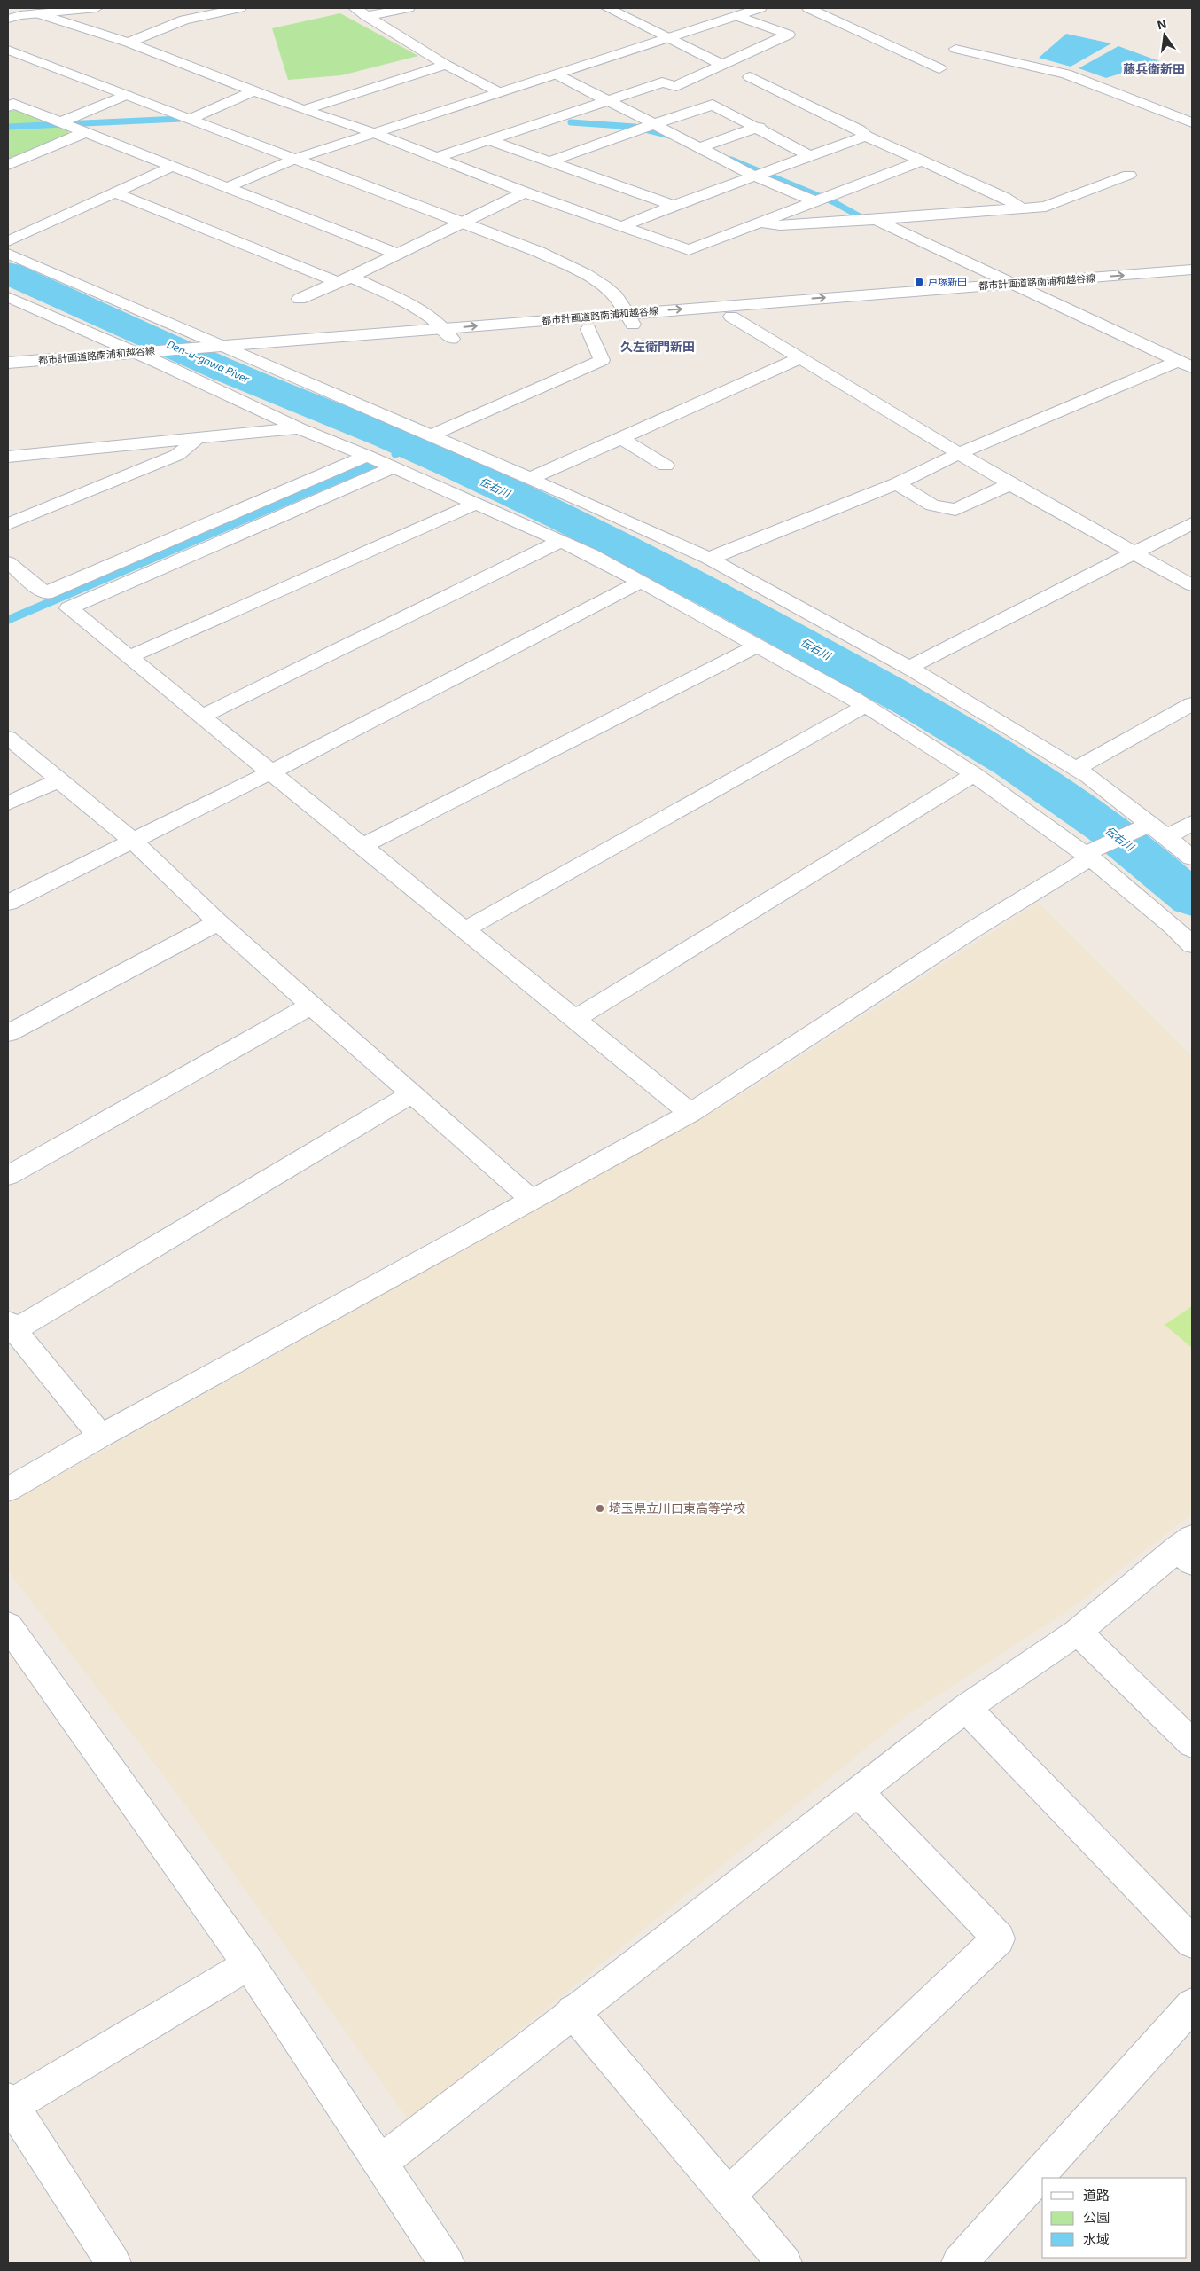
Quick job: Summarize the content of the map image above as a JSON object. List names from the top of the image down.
{
  "streets": {
    "street": ["都市計画道路南浦和越谷線"]
  },
  "districts": ["藤兵衛新田", "久左衛門新田"],
  "water": ["Den-u-gawa River", "伝右川"],
  "places": {
    "transit": ["戸塚新田"],
    "other": ["埼玉県立川口東高等学校"]
  },
  "legend": ["道路", "公園", "水域"],
  "north": "top"
}
